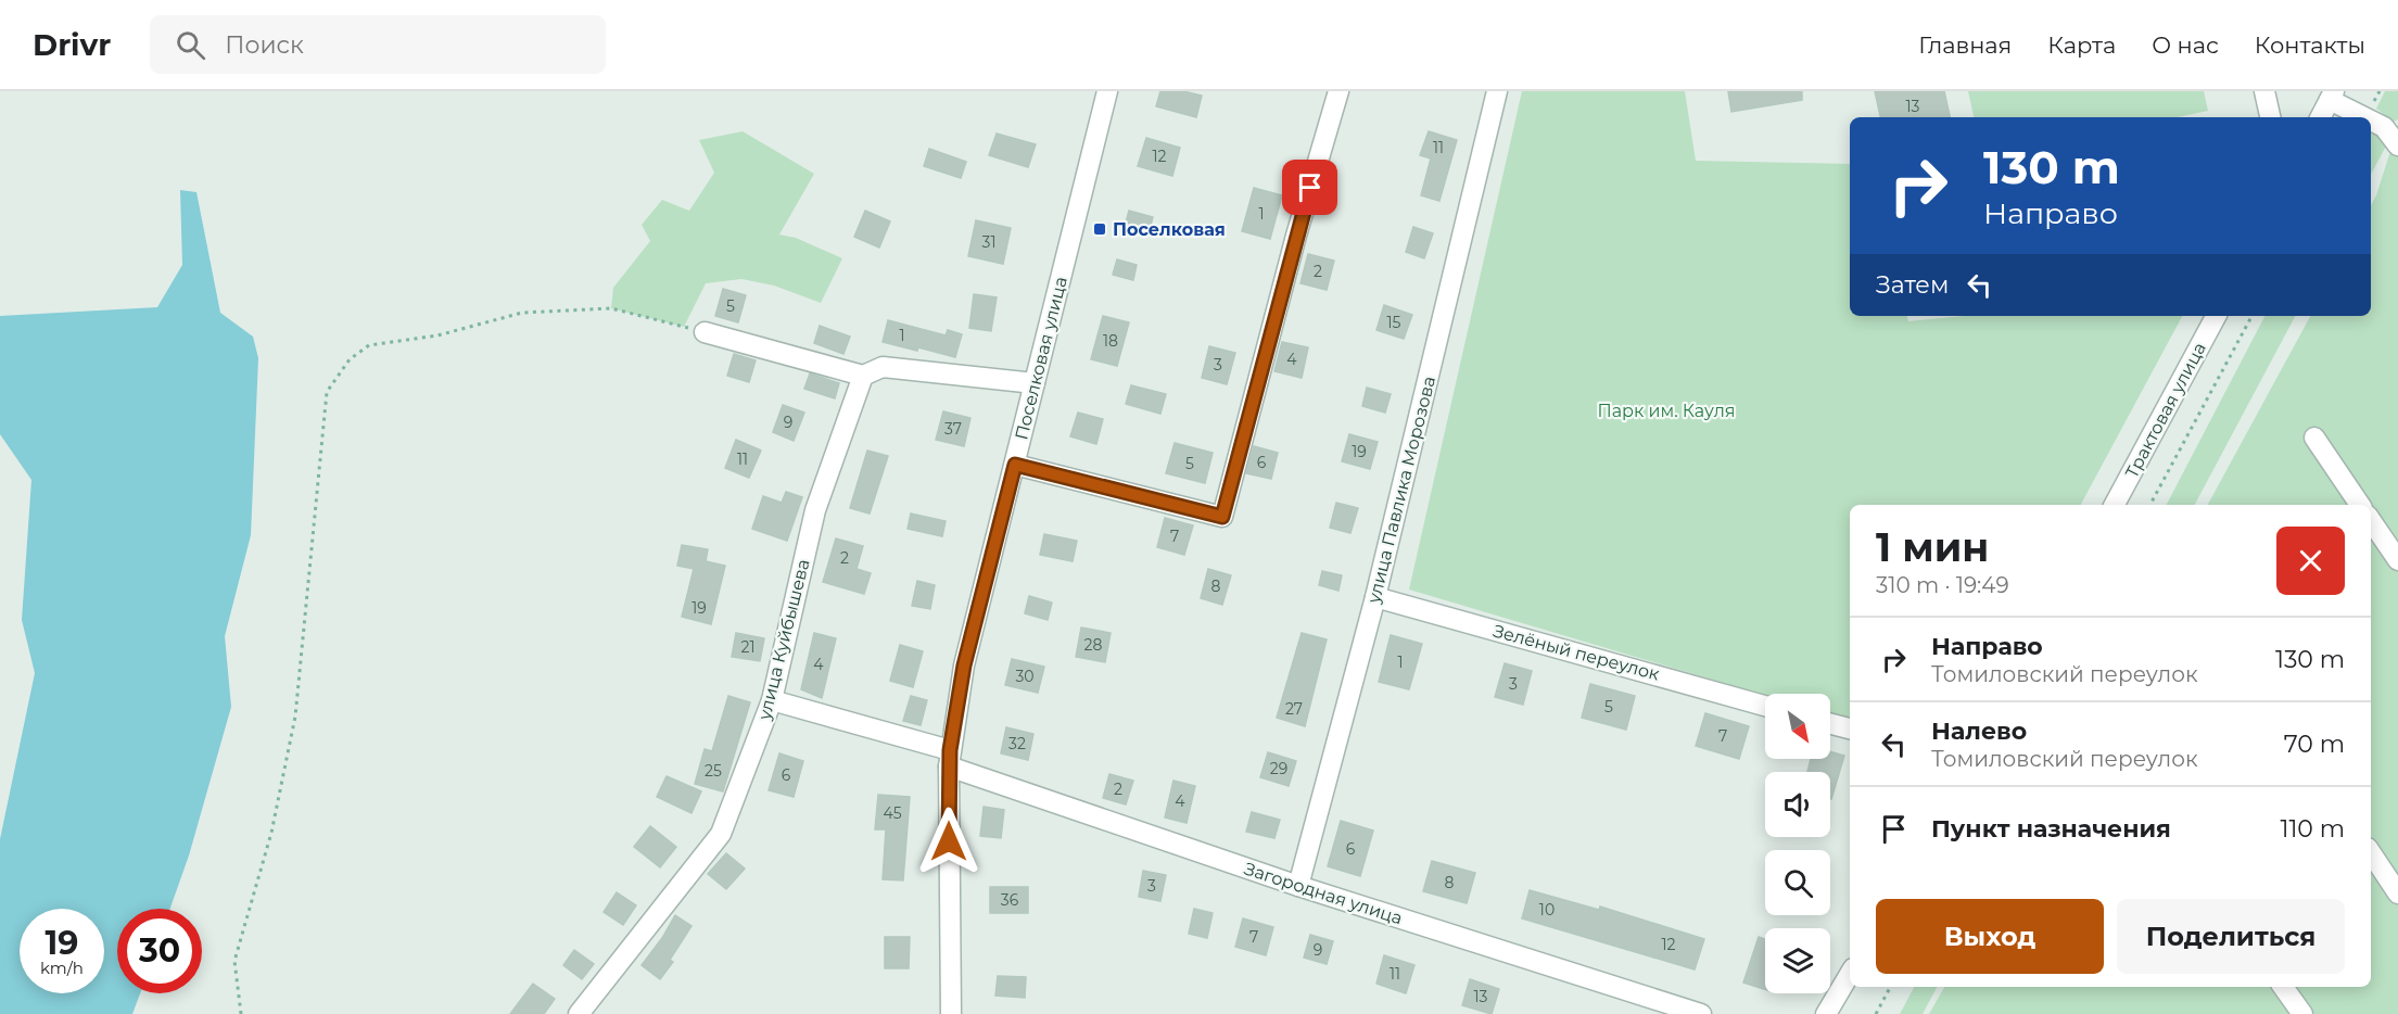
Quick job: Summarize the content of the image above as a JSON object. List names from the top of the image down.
{
  "streets": {
    "street": [
      "Поселковая улица",
      "Трактовая улица",
      "улица Павлика Морозова",
      "улица Куйбышева",
      "Зелёный переулок",
      "Загородная улица"
    ]
  },
  "crossings": [
    ["Поселковая улица", "Загородная улица"],
    ["улица Павлика Морозова", "Зелёный переулок"],
    ["улица Павлика Морозова", "Загородная улица"],
    ["улица Куйбышева", "Загородная улица"]
  ],
  "parks": ["Парк им. Кауля"],
  "places": {
    "transit": ["Поселковая"]
  },
  "house_numbers": [
    "13",
    "11",
    "12",
    "1",
    "31",
    "2",
    "5",
    "15",
    "1",
    "18",
    "4",
    "3",
    "9",
    "37",
    "19",
    "11",
    "6",
    "5",
    "7",
    "2",
    "8",
    "19",
    "28",
    "21",
    "1",
    "4",
    "30",
    "3",
    "5",
    "27",
    "7",
    "32",
    "29",
    "25",
    "6",
    "2",
    "4",
    "45",
    "6",
    "8",
    "3",
    "36",
    "10",
    "7",
    "12",
    "9",
    "11",
    "13"
  ],
  "north": "bottom right",
  "page": {
    "header": "Drivr",
    "search": "Поиск",
    "nav": [
      "Главная",
      "Карта",
      "О нас",
      "Контакты"
    ],
    "turn": ["130 m", "Направо"],
    "then": "Затем",
    "heading": ["1 мин", "310 m · 19:49"],
    "list": [
      {
        "name": "Направо",
        "note": "Томиловский переулок",
        "value": "130 m"
      },
      {
        "name": "Налево",
        "note": "Томиловский переулок",
        "value": "70 m"
      },
      {
        "name": "Пункт назначения",
        "value": "110 m"
      }
    ],
    "buttons": ["Выход", "Поделиться"],
    "speed": "19 km/h",
    "limit": "30"
  }
}
